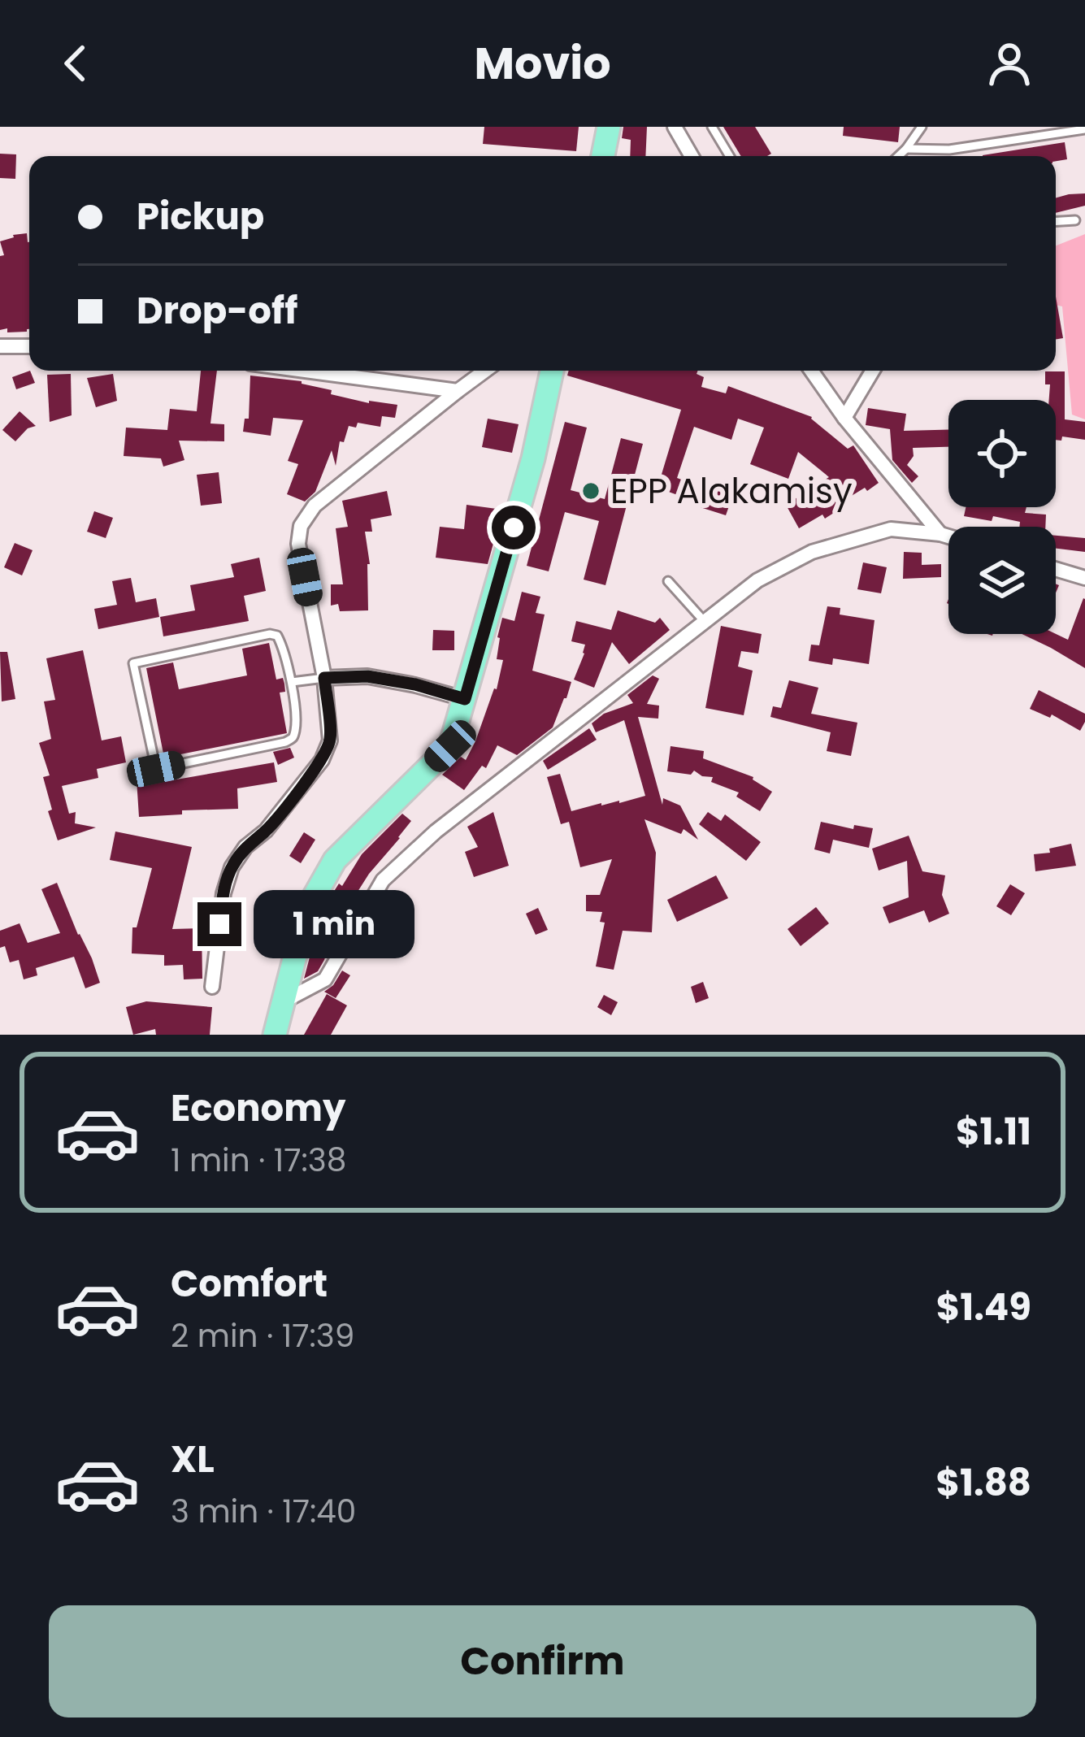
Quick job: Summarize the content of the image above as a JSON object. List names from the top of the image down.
{
  "places": ["EPP Alakamisy"],
  "page": {
    "header": "Movio",
    "banner": ["Pickup", "Drop-off"],
    "bubble": "1 min",
    "list": [
      {
        "name": "Economy",
        "note": "1 min · 17:38",
        "value": "$1.11"
      },
      {
        "name": "Comfort",
        "note": "2 min · 17:39",
        "value": "$1.49"
      },
      {
        "name": "XL",
        "note": "3 min · 17:40",
        "value": "$1.88"
      }
    ],
    "buttons": "Confirm"
  }
}
